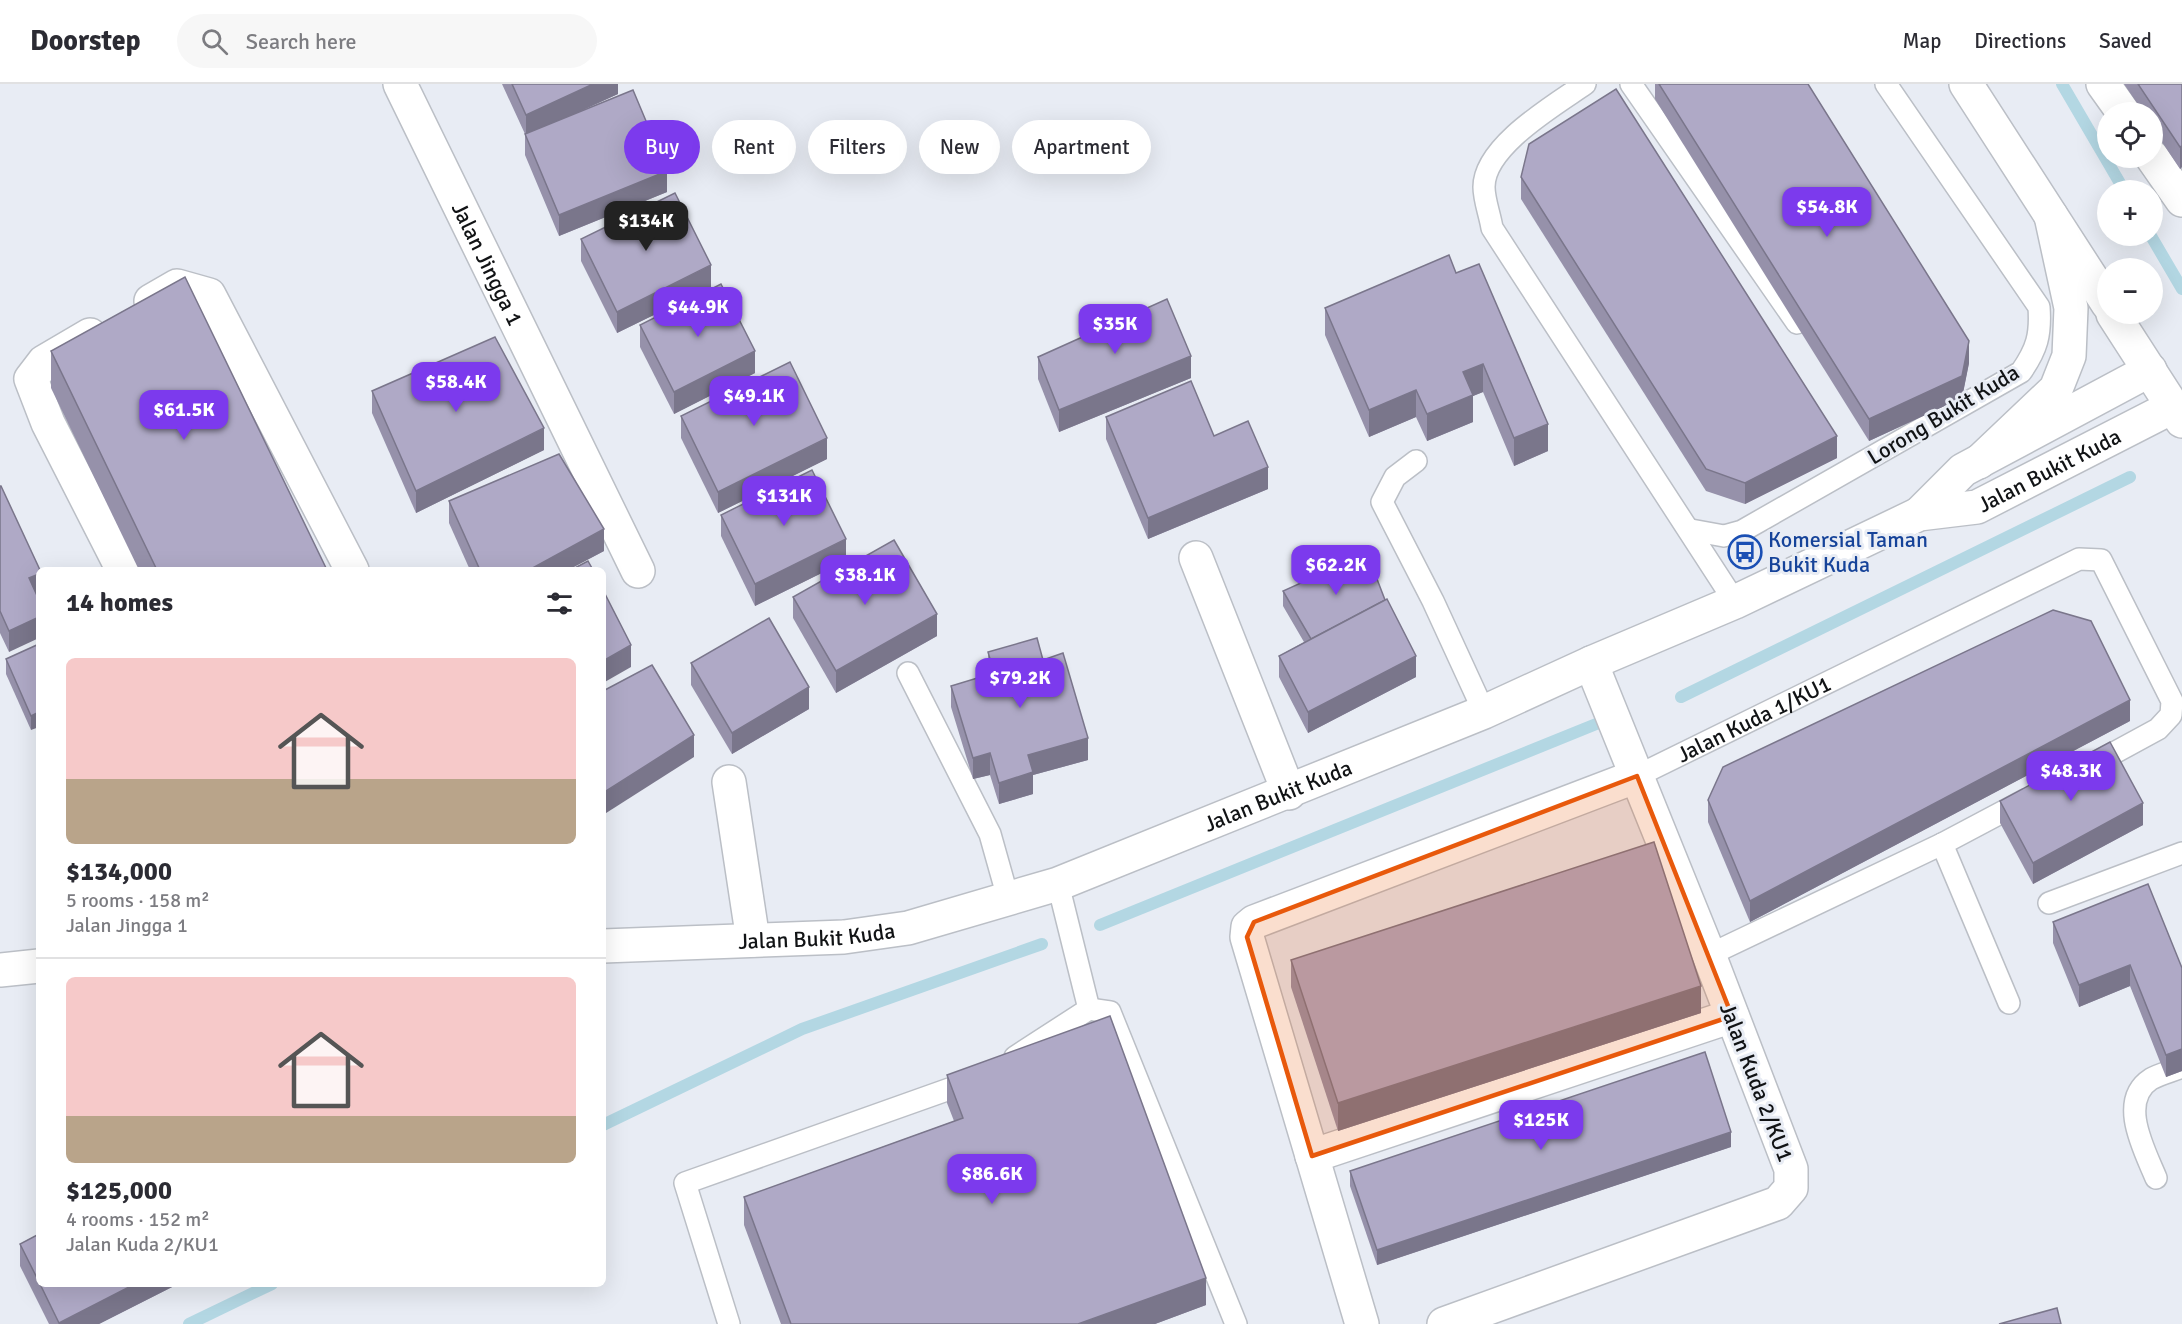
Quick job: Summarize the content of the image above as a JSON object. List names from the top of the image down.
{
  "streets": {
    "street": [
      "Jalan Jingga 1",
      "Jalan Bukit Kuda",
      "Jalan Kuda 1/KU1",
      "Jalan Kuda 2/KU1"
    ],
    "lane": ["Lorong Bukit Kuda"]
  },
  "crossings": [
    ["Jalan Bukit Kuda", "Jalan Kuda 2/KU1"],
    ["Jalan Kuda 1/KU1", "Jalan Kuda 2/KU1"]
  ],
  "places": {
    "bus stop": ["Komersial Taman Bukit Kuda"]
  },
  "page": {
    "header": "Doorstep",
    "search": "Search here",
    "nav": ["Map", "Directions", "Saved"],
    "map_buttons": ["+", "−"],
    "chip": [
      "Buy",
      "Rent",
      "Filters",
      "New",
      "Apartment"
    ],
    "price": [
      "$54.8K",
      "$134K",
      "$44.9K",
      "$35K",
      "$58.4K",
      "$49.1K",
      "$61.5K",
      "$131K",
      "$62.2K",
      "$38.1K",
      "$79.2K",
      "$48.3K",
      "$125K",
      "$86.6K"
    ],
    "heading": "14 homes",
    "list": [
      {
        "name": "$134,000",
        "note": "5 rooms · 158 m² · Jalan Jingga 1"
      },
      {
        "name": "$125,000",
        "note": "4 rooms · 152 m² · Jalan Kuda 2/KU1"
      }
    ]
  }
}
